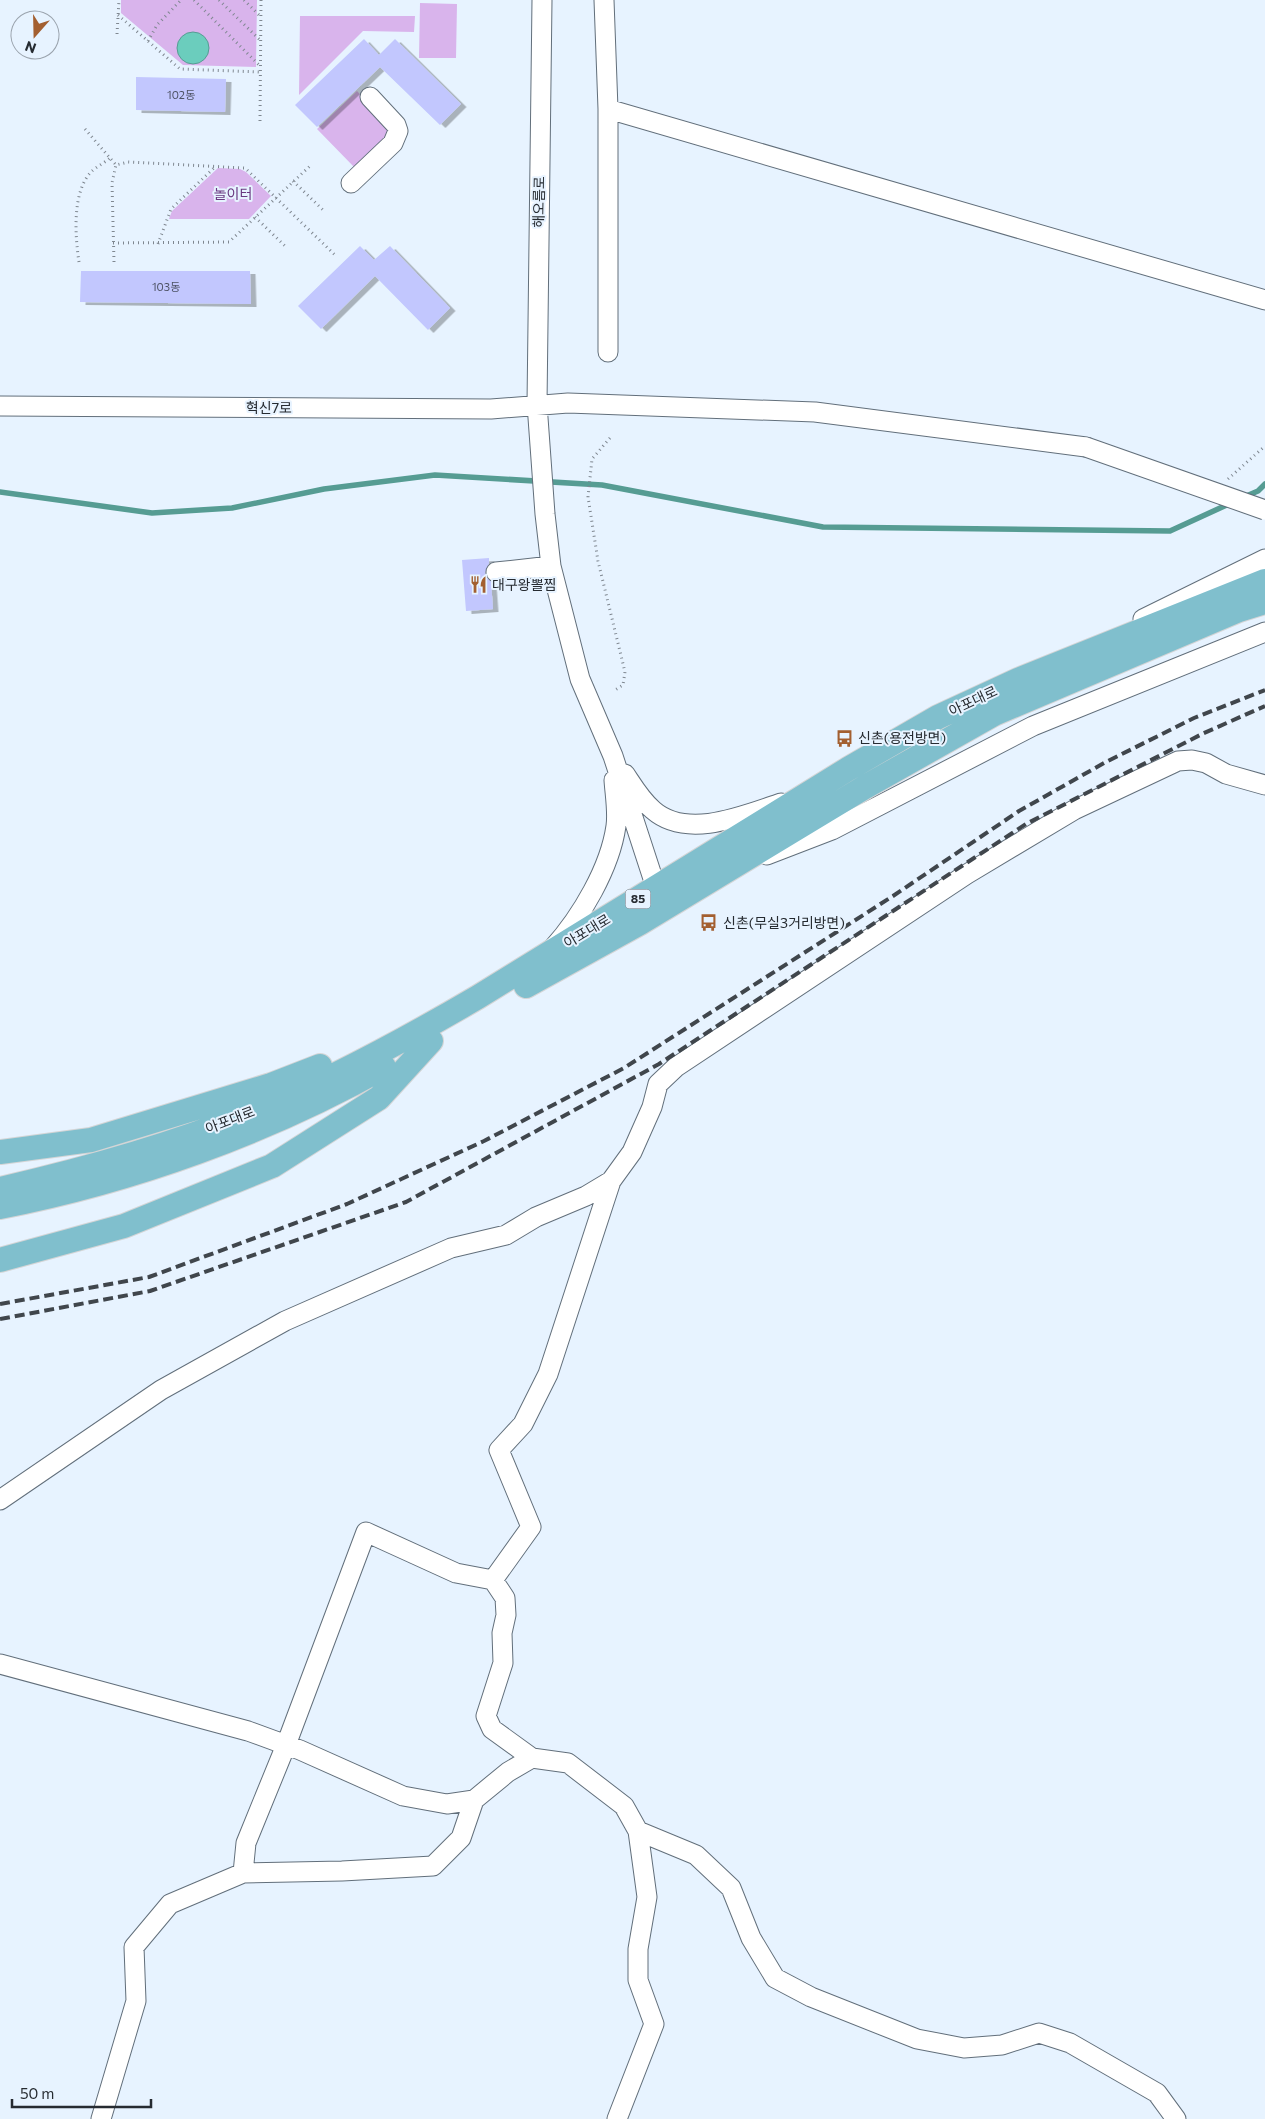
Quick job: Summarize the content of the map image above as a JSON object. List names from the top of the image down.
{
  "streets": {
    "main road": ["아포대로", "85"],
    "street": ["해오름로", "혁신7로"]
  },
  "crossings": [
    ["해오름로", "혁신7로"]
  ],
  "parks": ["놀이터"],
  "places": {
    "restaurant": ["대구왕뽈찜"],
    "bus stop": ["신촌(용전방면)", "신촌(무실3거리방면)"]
  },
  "house_numbers": ["102동", "103동"],
  "scale_bar": "50 m",
  "north": "bottom"
}
